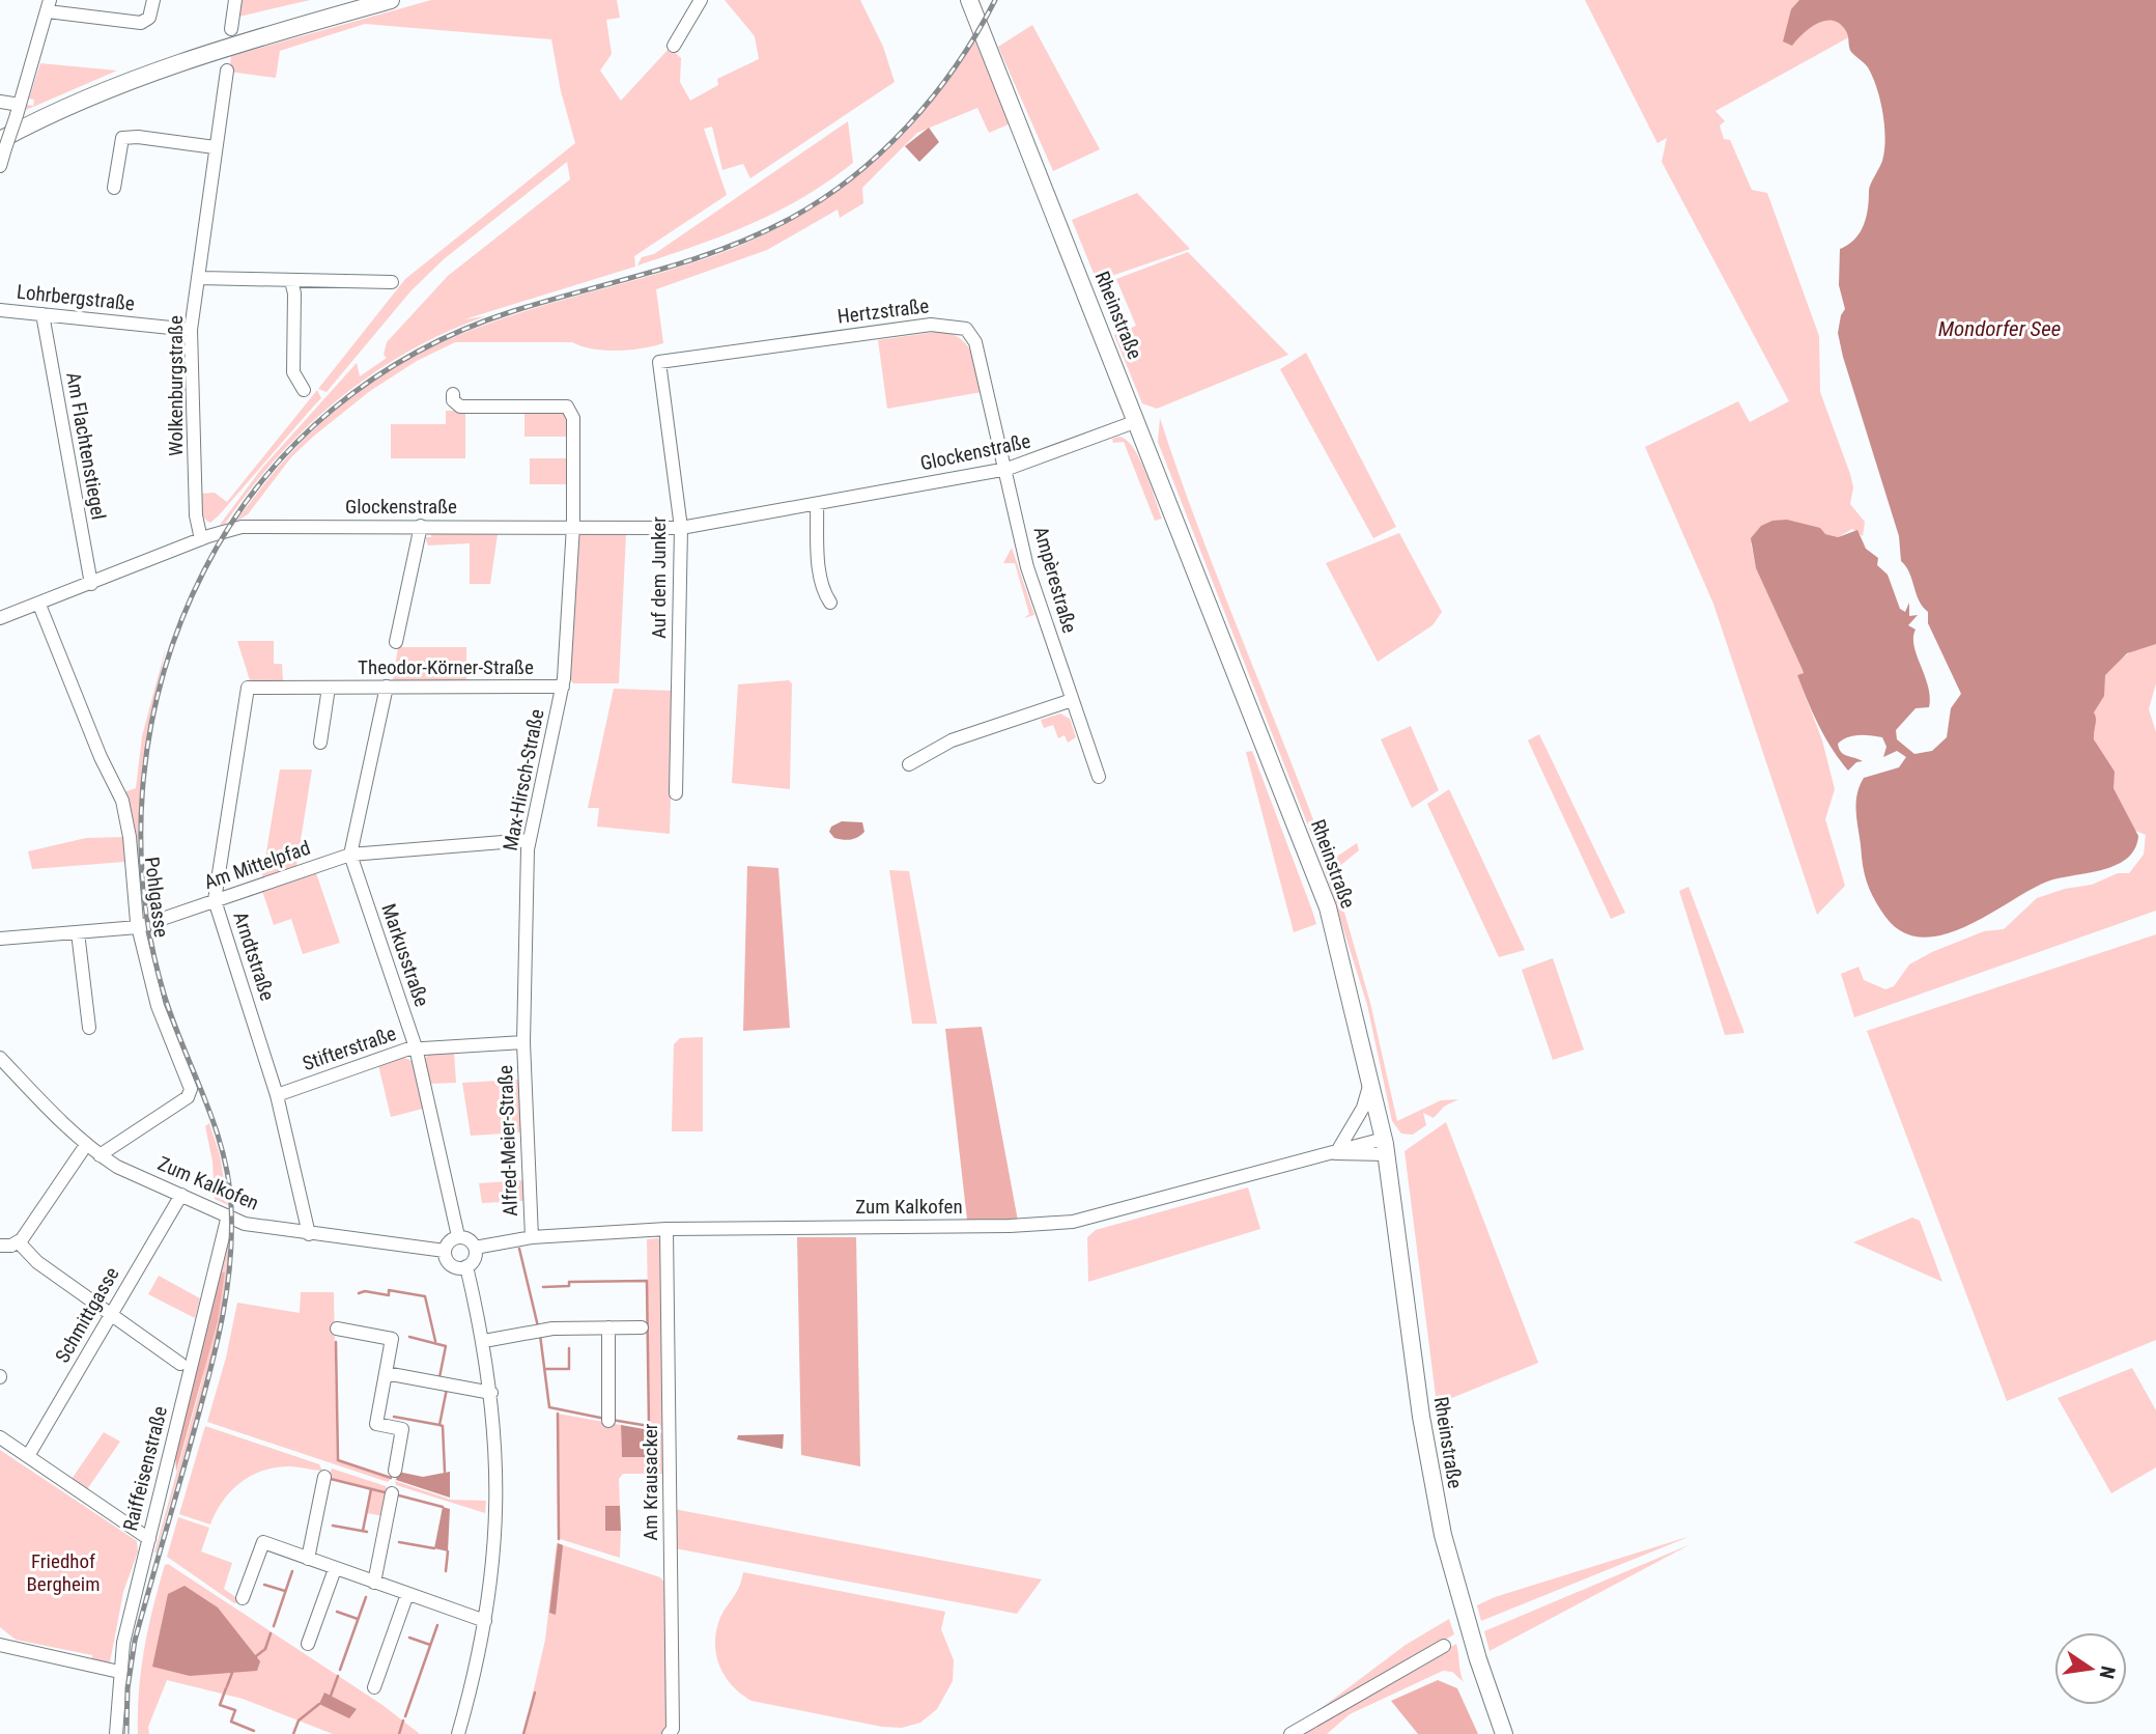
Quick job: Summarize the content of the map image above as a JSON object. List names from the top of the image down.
{
  "streets": {
    "main road": ["Rheinstraße"],
    "street": [
      "Lohrbergstraße",
      "Hertzstraße",
      "Wolkenburgstraße",
      "Am Flachtenstiegel",
      "Glockenstraße",
      "Auf dem Junker",
      "Ampèrestraße",
      "Theodor-Körner-Straße",
      "Max-Hirsch-Straße",
      "Am Mittelpfad",
      "Pohlgasse",
      "Markusstraße",
      "Arndtstraße",
      "Stifterstraße",
      "Alfred-Meier-Straße",
      "Zum Kalkofen",
      "Schmittgasse",
      "Raiffeisenstraße",
      "Am Krausacker"
    ]
  },
  "crossings": [
    ["Lohrbergstraße", "Wolkenburgstraße"],
    ["Lohrbergstraße", "Am Flachtenstiegel"],
    ["Hertzstraße", "Glockenstraße"],
    ["Hertzstraße", "Auf dem Junker"],
    ["Hertzstraße", "Ampèrestraße"],
    ["Rheinstraße", "Glockenstraße"],
    ["Rheinstraße", "Zum Kalkofen"],
    ["Wolkenburgstraße", "Glockenstraße"],
    ["Am Flachtenstiegel", "Glockenstraße"],
    ["Glockenstraße", "Auf dem Junker"],
    ["Glockenstraße", "Ampèrestraße"],
    ["Glockenstraße", "Max-Hirsch-Straße"],
    ["Glockenstraße", "Pohlgasse"],
    ["Theodor-Körner-Straße", "Max-Hirsch-Straße"],
    ["Theodor-Körner-Straße", "Arndtstraße"],
    ["Max-Hirsch-Straße", "Am Mittelpfad"],
    ["Max-Hirsch-Straße", "Stifterstraße"],
    ["Max-Hirsch-Straße", "Alfred-Meier-Straße"],
    ["Am Mittelpfad", "Pohlgasse"],
    ["Am Mittelpfad", "Markusstraße"],
    ["Am Mittelpfad", "Arndtstraße"],
    ["Pohlgasse", "Zum Kalkofen"],
    ["Markusstraße", "Stifterstraße"],
    ["Markusstraße", "Zum Kalkofen"],
    ["Arndtstraße", "Stifterstraße"],
    ["Arndtstraße", "Zum Kalkofen"],
    ["Stifterstraße", "Alfred-Meier-Straße"],
    ["Alfred-Meier-Straße", "Zum Kalkofen"],
    ["Zum Kalkofen", "Schmittgasse"],
    ["Zum Kalkofen", "Raiffeisenstraße"],
    ["Zum Kalkofen", "Am Krausacker"]
  ],
  "water": ["Mondorfer See"],
  "parks": ["Friedhof Bergheim"],
  "north": "right"
}
